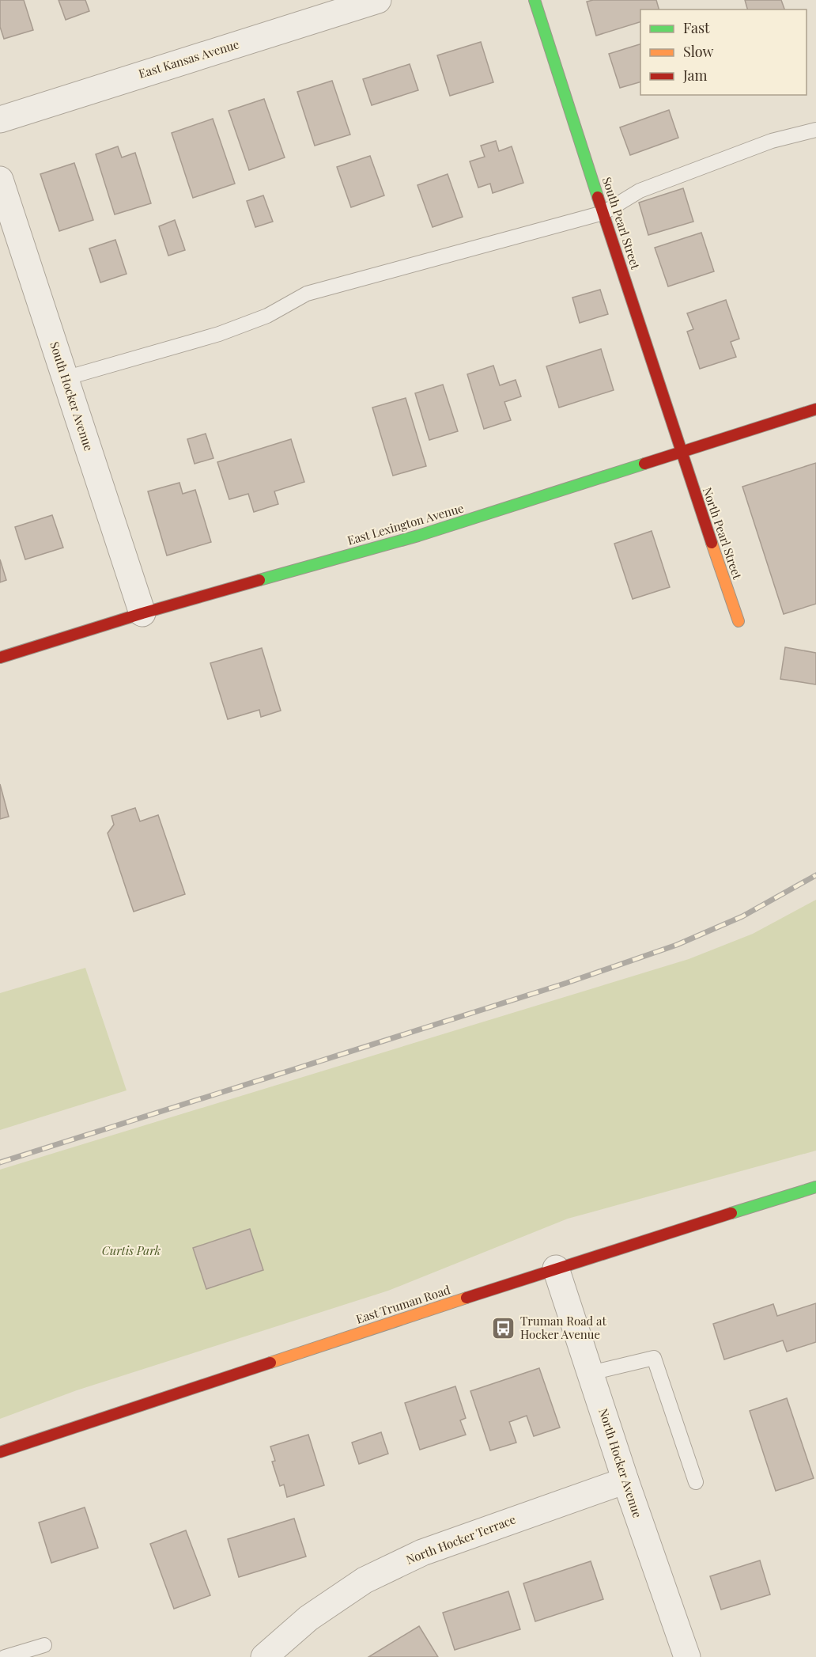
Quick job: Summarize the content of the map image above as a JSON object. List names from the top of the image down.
{
  "streets": {
    "street": [
      "East Kansas Avenue",
      "South Pearl Street",
      "South Hocker Avenue",
      "East Lexington Avenue",
      "North Pearl Street",
      "East Truman Road",
      "North Hocker Avenue",
      "North Hocker Terrace"
    ]
  },
  "crossings": [
    ["South Pearl Street", "East Lexington Avenue"],
    ["South Pearl Street", "North Pearl Street"],
    ["South Hocker Avenue", "East Lexington Avenue"],
    ["East Lexington Avenue", "North Pearl Street"],
    ["East Truman Road", "North Hocker Avenue"],
    ["North Hocker Avenue", "North Hocker Terrace"]
  ],
  "parks": ["Curtis Park"],
  "places": {
    "bus stop": ["Truman Road at Hocker Avenue"]
  },
  "legend": ["Fast", "Slow", "Jam"]
}
